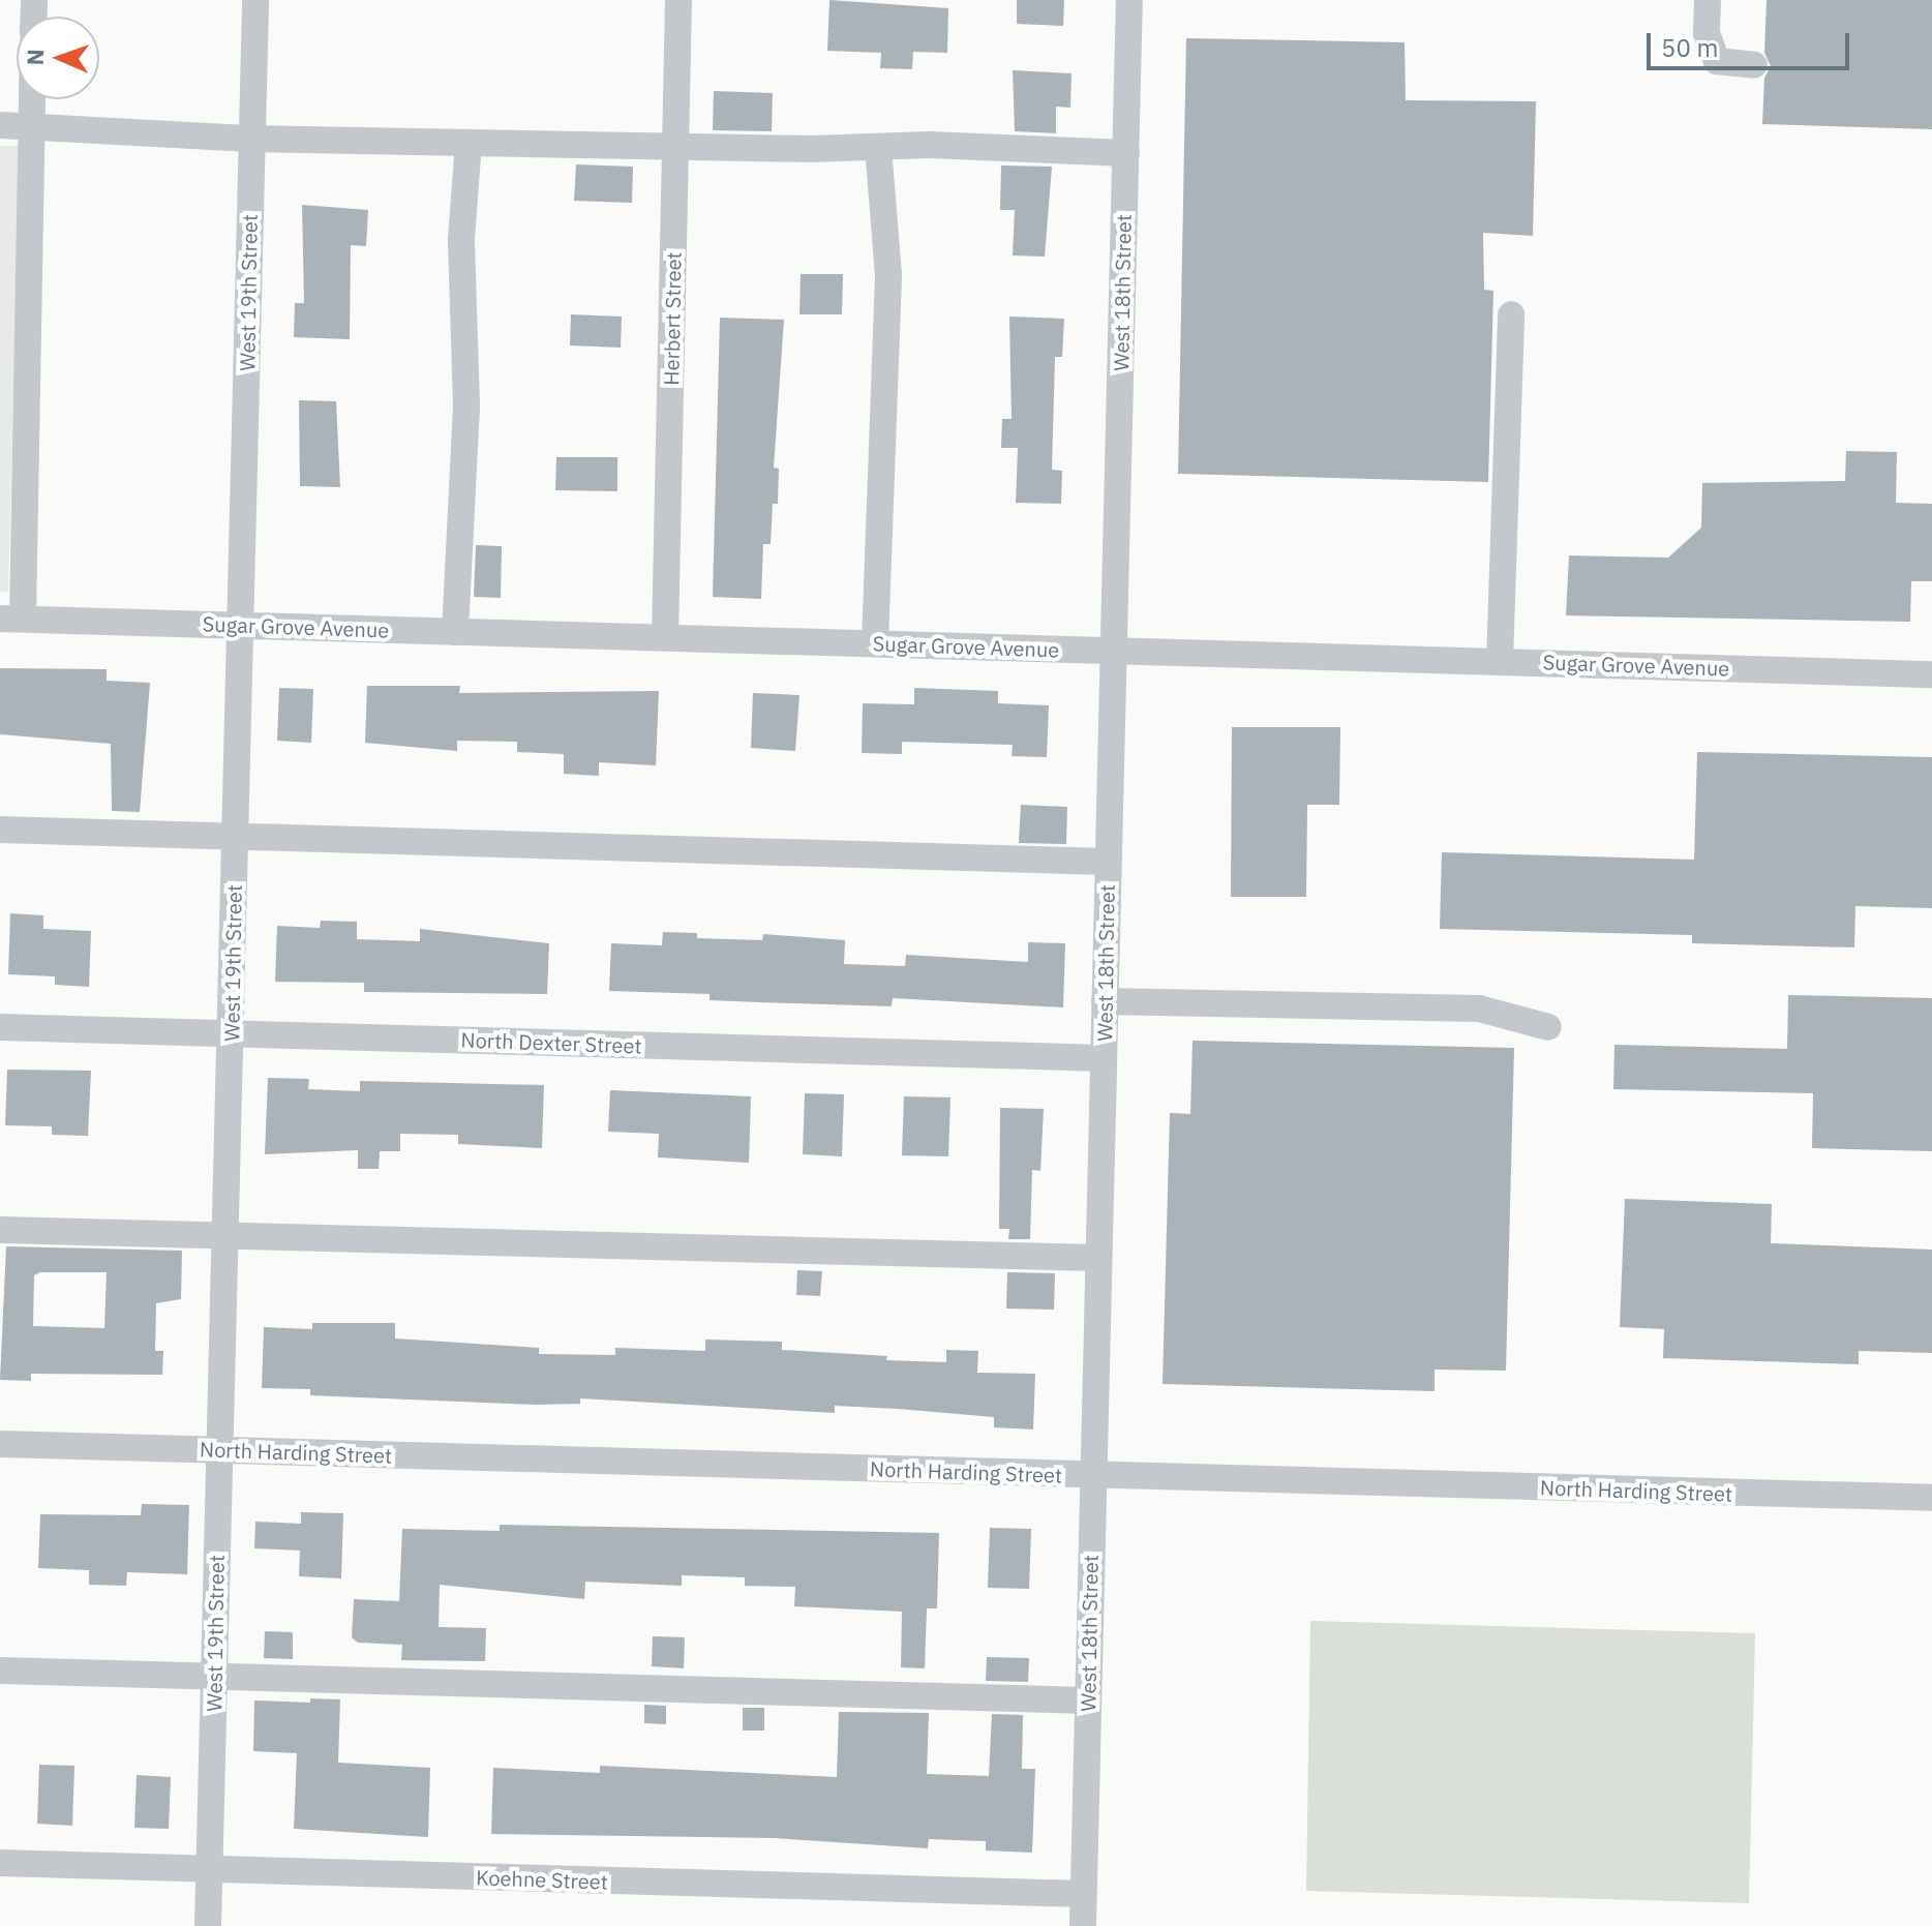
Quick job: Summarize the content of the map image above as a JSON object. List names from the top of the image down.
{
  "streets": {
    "street": [
      "West 19th Street",
      "West 18th Street",
      "Herbert Street",
      "Sugar Grove Avenue",
      "North Dexter Street",
      "North Harding Street",
      "Koehne Street"
    ]
  },
  "crossings": [
    ["West 19th Street", "Sugar Grove Avenue"],
    ["West 19th Street", "North Dexter Street"],
    ["West 19th Street", "North Harding Street"],
    ["West 19th Street", "Koehne Street"],
    ["West 18th Street", "Sugar Grove Avenue"],
    ["West 18th Street", "North Dexter Street"],
    ["West 18th Street", "North Harding Street"],
    ["West 18th Street", "Koehne Street"],
    ["Herbert Street", "Sugar Grove Avenue"]
  ],
  "scale_bar": "50 m",
  "north": "left"
}
